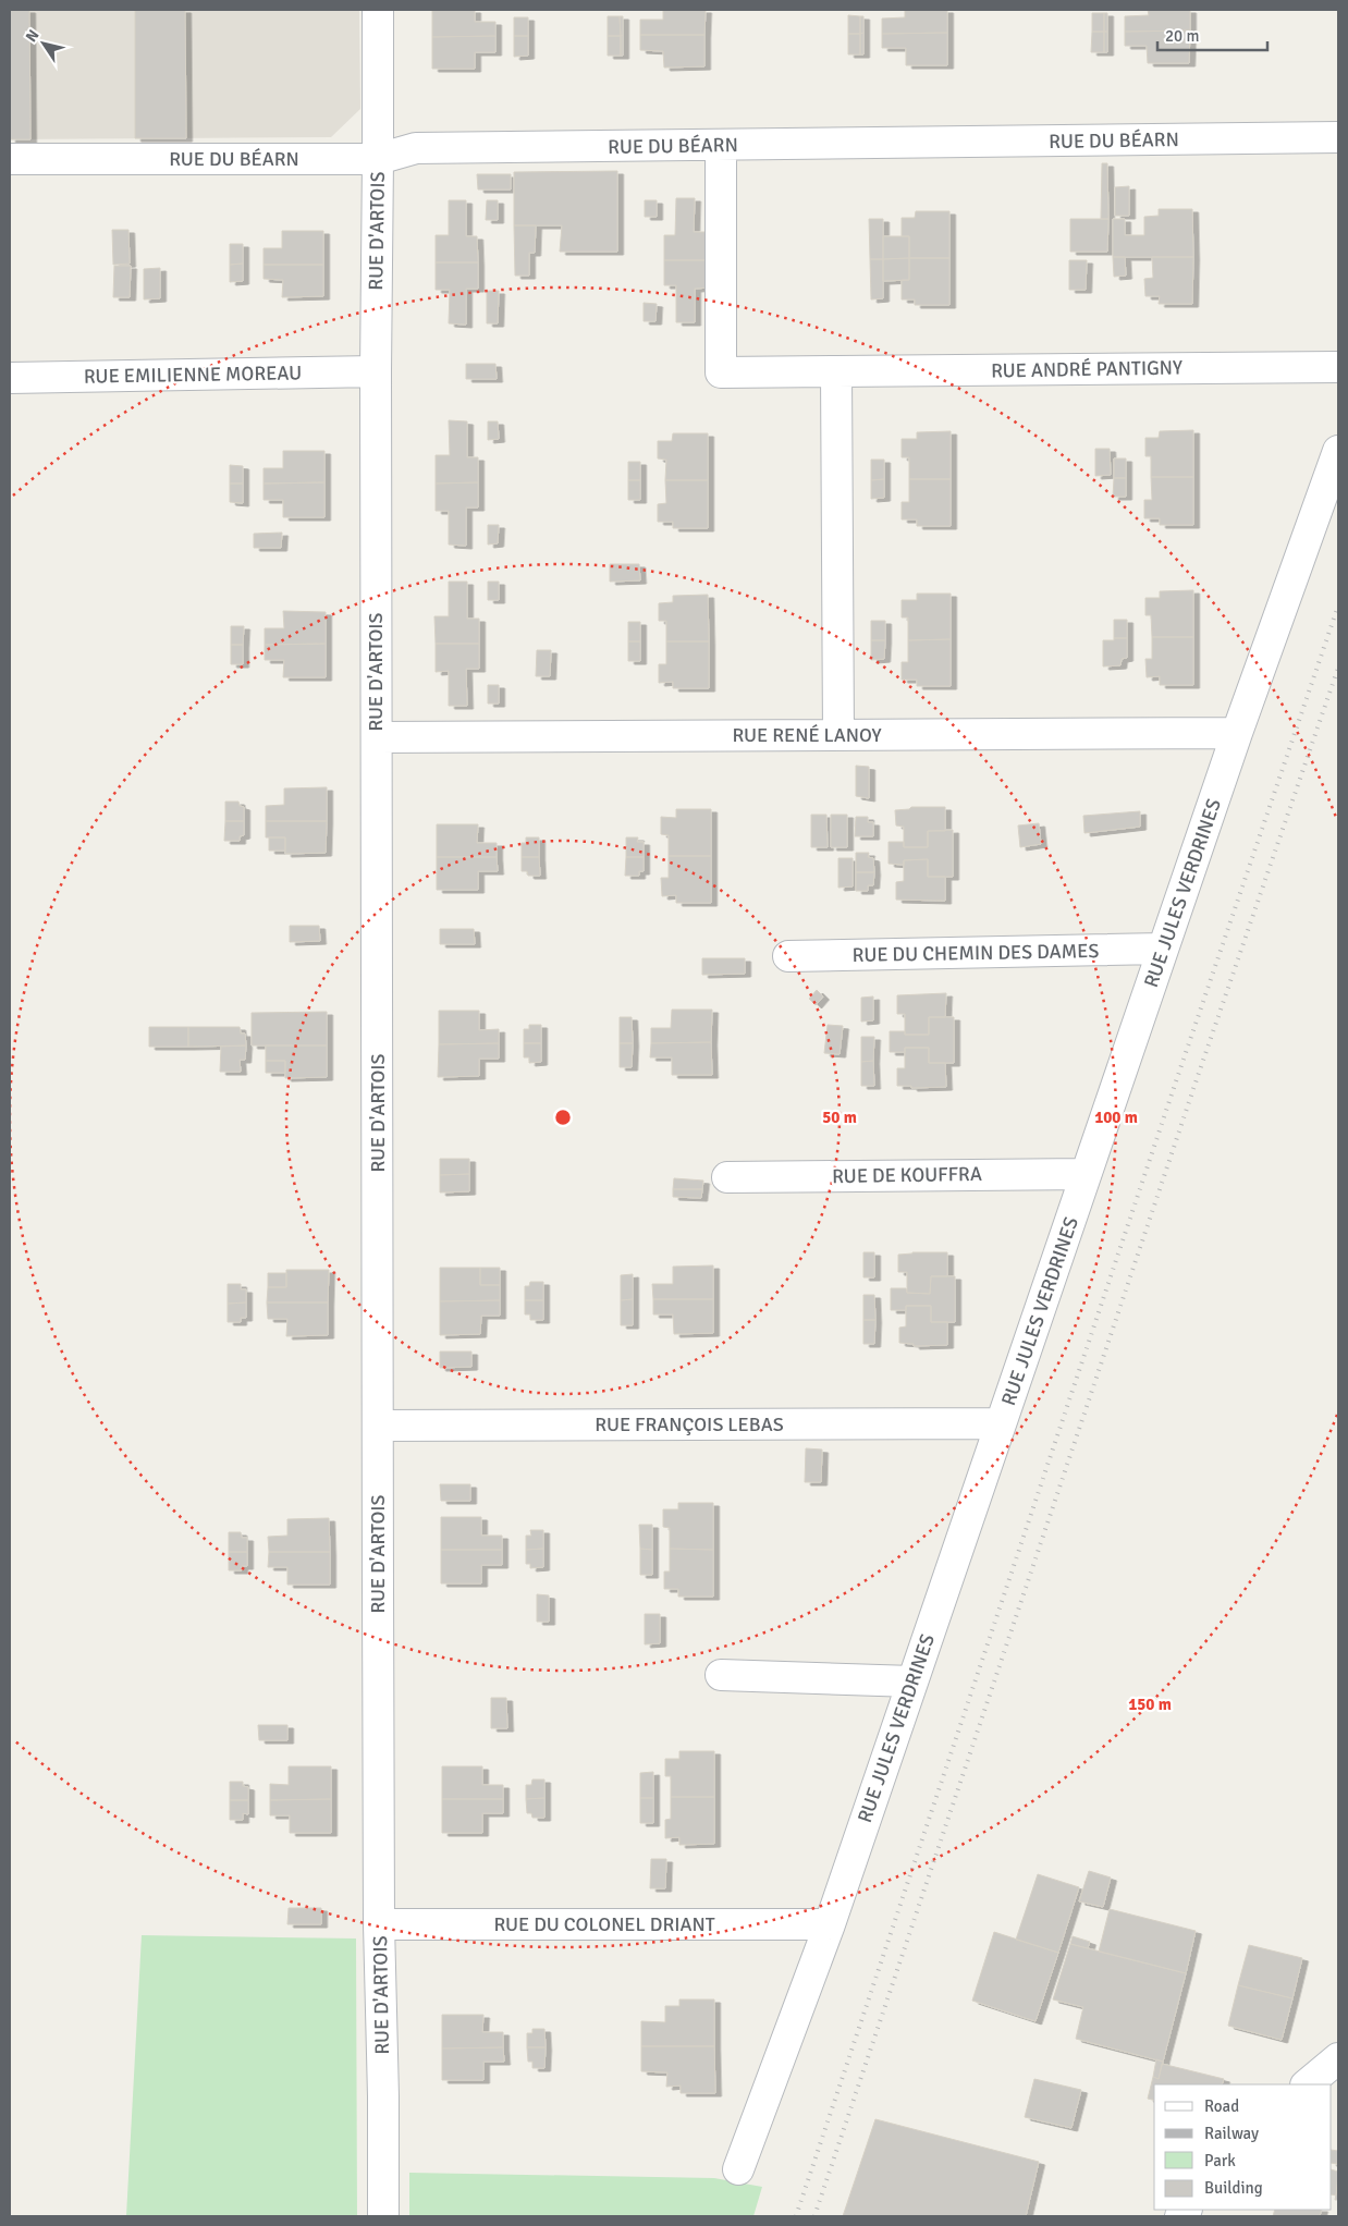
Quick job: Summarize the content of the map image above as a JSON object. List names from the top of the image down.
{
  "streets": {
    "street": [
      "RUE DU BÉARN",
      "RUE D'ARTOIS",
      "RUE ANDRÉ PANTIGNY",
      "RUE EMILIENNE MOREAU",
      "RUE RENÉ LANOY",
      "RUE JULES VERDRINES",
      "RUE DU CHEMIN DES DAMES",
      "RUE DE KOUFFRA",
      "RUE FRANÇOIS LEBAS",
      "RUE DU COLONEL DRIANT"
    ]
  },
  "crossings": [
    ["RUE DU BÉARN", "RUE D'ARTOIS"],
    ["RUE DU BÉARN", "RUE ANDRÉ PANTIGNY"],
    ["RUE D'ARTOIS", "RUE EMILIENNE MOREAU"],
    ["RUE D'ARTOIS", "RUE RENÉ LANOY"],
    ["RUE D'ARTOIS", "RUE FRANÇOIS LEBAS"],
    ["RUE D'ARTOIS", "RUE DU COLONEL DRIANT"],
    ["RUE RENÉ LANOY", "RUE JULES VERDRINES"],
    ["RUE JULES VERDRINES", "RUE DU CHEMIN DES DAMES"],
    ["RUE JULES VERDRINES", "RUE DE KOUFFRA"],
    ["RUE JULES VERDRINES", "RUE FRANÇOIS LEBAS"],
    ["RUE JULES VERDRINES", "RUE DU COLONEL DRIANT"]
  ],
  "legend": [
    "Road",
    "Railway",
    "Park",
    "Building"
  ],
  "scale_bar": "20 m",
  "north": "top left",
  "rings": ["50 m", "100 m", "150 m"]
}
